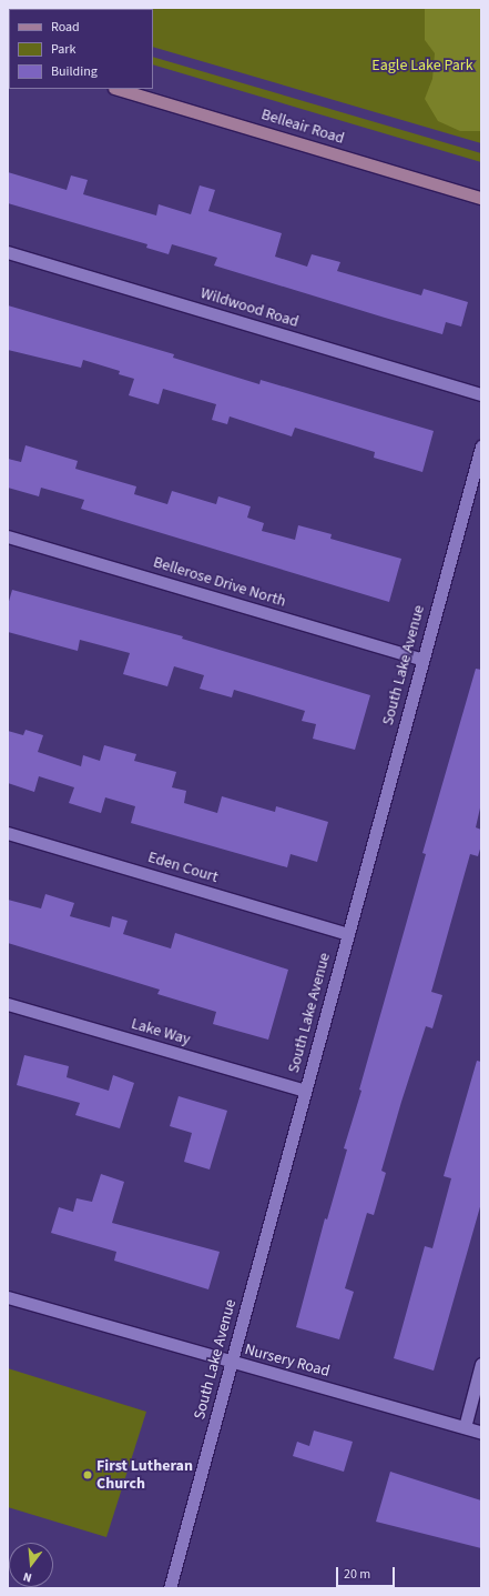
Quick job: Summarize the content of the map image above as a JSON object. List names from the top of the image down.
{
  "streets": {
    "main road": ["Belleair Road"],
    "street": [
      "Wildwood Road",
      "Bellerose Drive North",
      "South Lake Avenue",
      "Eden Court",
      "Lake Way",
      "Nursery Road"
    ]
  },
  "crossings": [
    ["Bellerose Drive North", "South Lake Avenue"],
    ["South Lake Avenue", "Eden Court"],
    ["South Lake Avenue", "Lake Way"],
    ["South Lake Avenue", "Nursery Road"]
  ],
  "parks": ["Eagle Lake Park"],
  "places": ["First Lutheran Church"],
  "legend": ["Road", "Park", "Building"],
  "scale_bar": "20 m",
  "north": "bottom"
}
